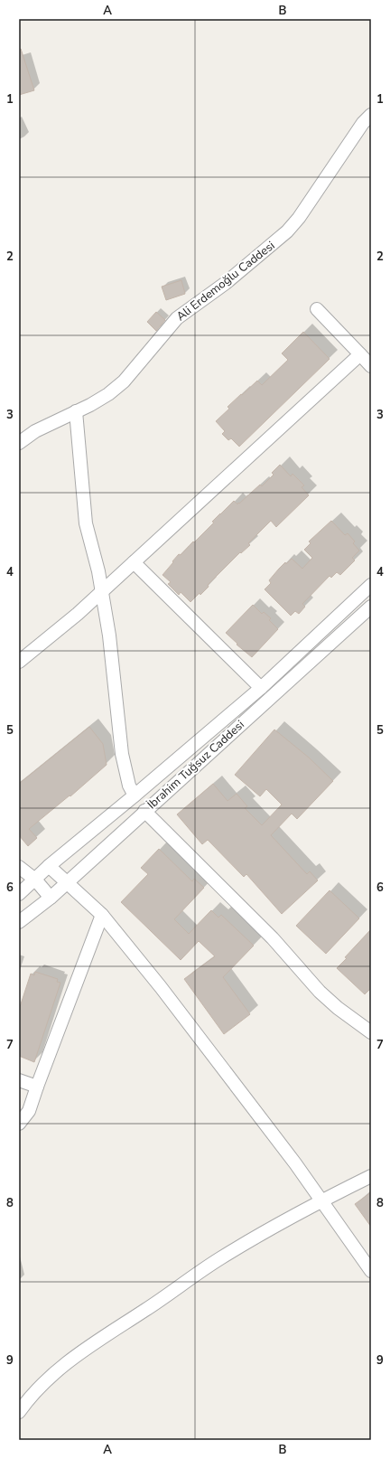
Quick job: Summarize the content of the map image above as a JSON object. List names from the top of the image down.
{
  "streets": {
    "street": ["Ali Erdemoğlu Caddesi", "İbrahim Tuğsuz Caddesi"]
  },
  "grid": {
    "columns": ["A", "B"],
    "rows": [
      "1",
      "2",
      "3",
      "4",
      "5",
      "6",
      "7",
      "8",
      "9"
    ]
  }
}
